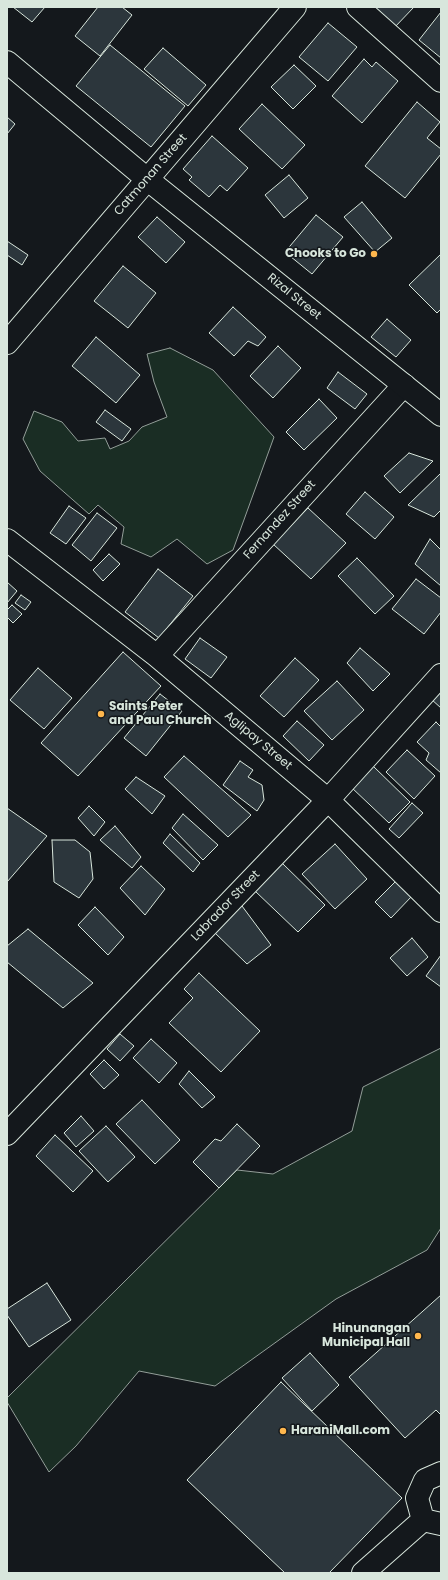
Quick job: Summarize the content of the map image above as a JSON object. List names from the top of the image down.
{
  "streets": {
    "street": [
      "Catmonan Street",
      "Rizal Street",
      "Fernandez Street",
      "Aglipay Street",
      "Labrador Street"
    ]
  },
  "crossings": [
    ["Catmonan Street", "Rizal Street"],
    ["Rizal Street", "Fernandez Street"],
    ["Fernandez Street", "Aglipay Street"],
    ["Aglipay Street", "Labrador Street"]
  ],
  "places": [
    "Chooks to Go",
    "Saints Peter and Paul Church",
    "Hinunangan Municipal Hall",
    "HaraniMall.com"
  ]
}
